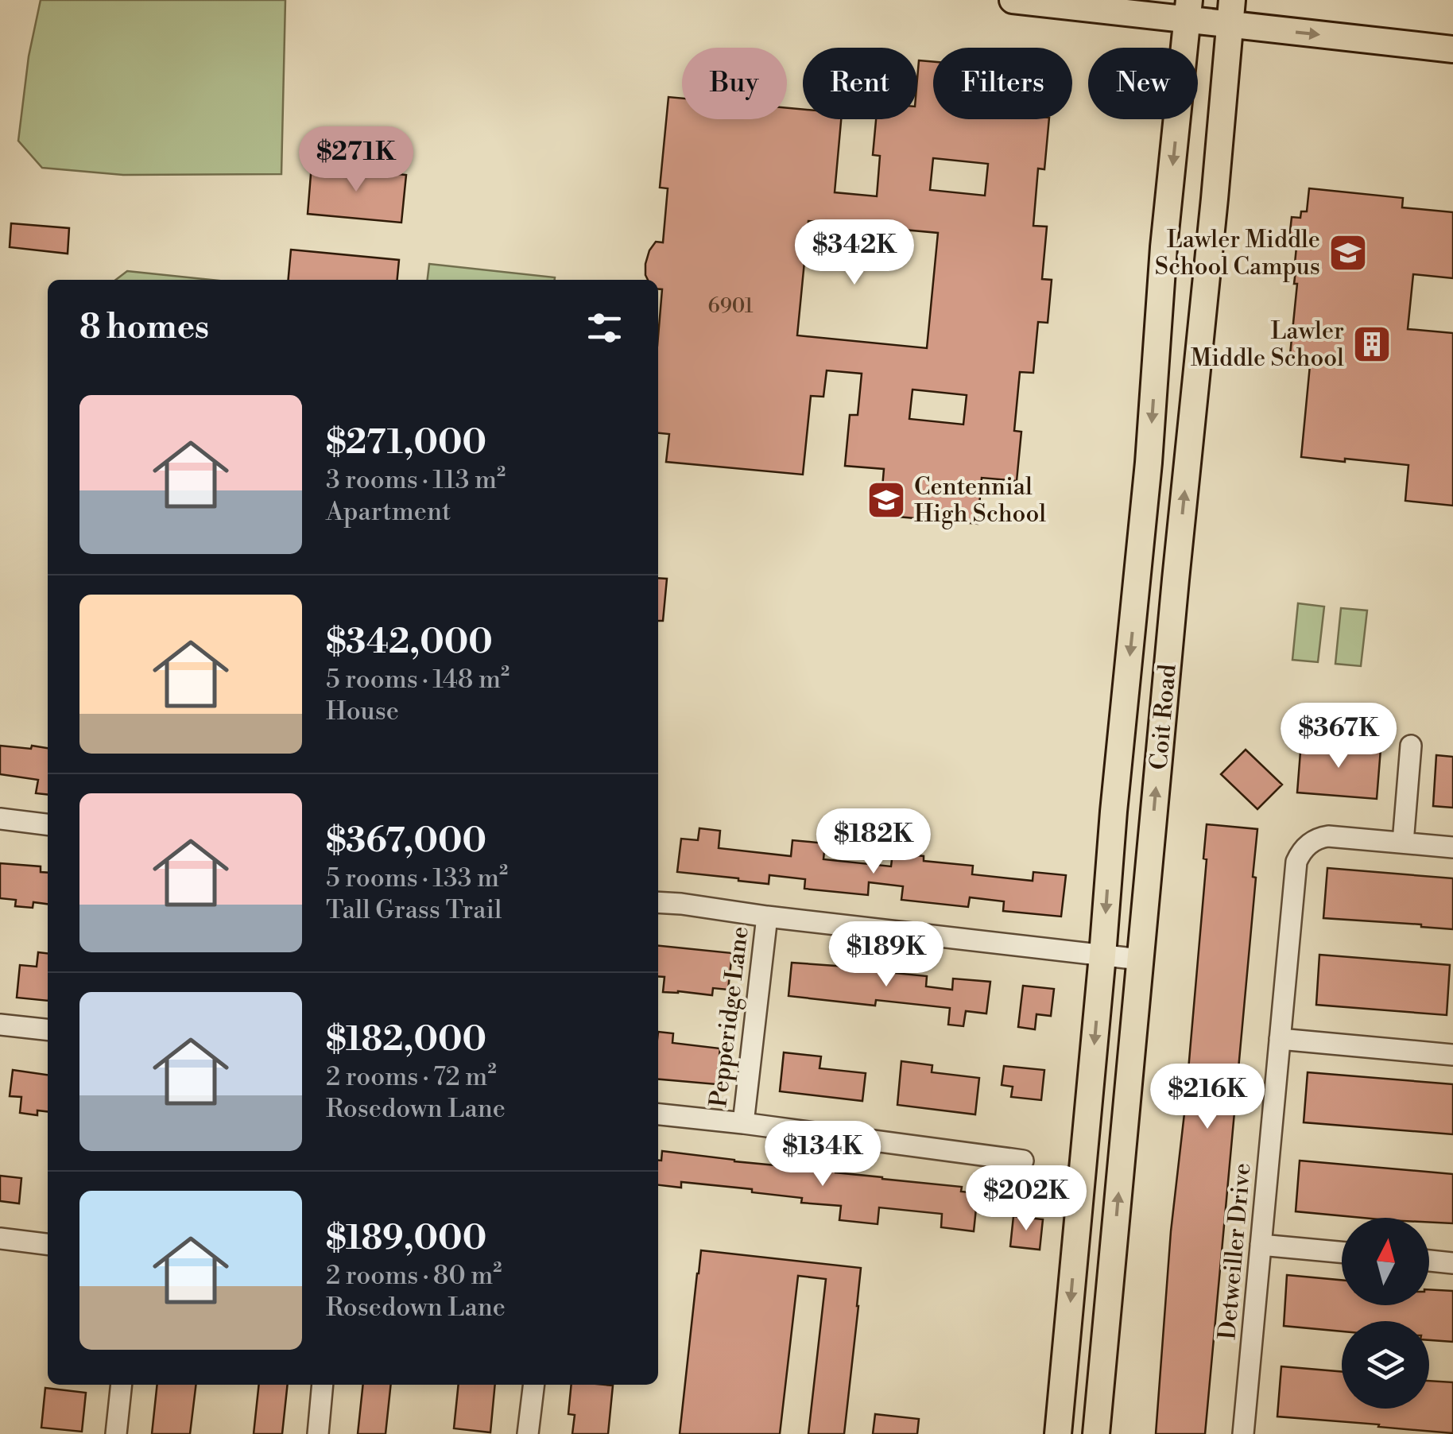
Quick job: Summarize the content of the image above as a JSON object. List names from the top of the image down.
{
  "streets": {
    "main road": ["Coit Road"],
    "street": ["Pepperidge Lane", "Detweiller Drive"]
  },
  "places": {
    "school or university": ["Lawler Middle School Campus", "Centennial High School"],
    "building": ["Lawler Middle School"]
  },
  "house_numbers": ["6901"],
  "north": "top",
  "page": {
    "chip": [
      "Buy",
      "Rent",
      "Filters",
      "New"
    ],
    "price": [
      "$271K",
      "$342K",
      "$367K",
      "$182K",
      "$189K",
      "$216K",
      "$134K",
      "$202K"
    ],
    "heading": "8 homes",
    "list": [
      {
        "name": "$271,000",
        "note": "3 rooms · 113 m² · Apartment"
      },
      {
        "name": "$342,000",
        "note": "5 rooms · 148 m² · House"
      },
      {
        "name": "$367,000",
        "note": "5 rooms · 133 m² · Tall Grass Trail"
      },
      {
        "name": "$182,000",
        "note": "2 rooms · 72 m² · Rosedown Lane"
      },
      {
        "name": "$189,000",
        "note": "2 rooms · 80 m² · Rosedown Lane"
      }
    ]
  }
}
